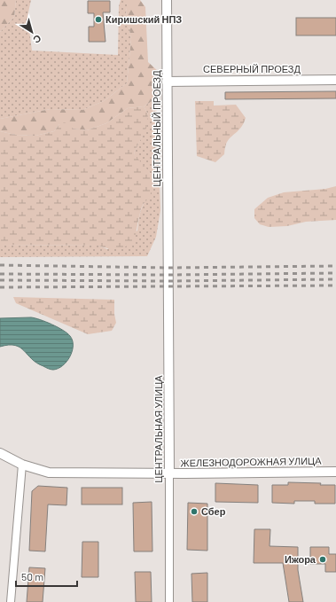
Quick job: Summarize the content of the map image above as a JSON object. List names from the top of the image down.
{
  "streets": {
    "street": [
      "СЕВЕРНЫЙ ПРОЕЗД",
      "ЦЕНТРАЛЬНЫЙ ПРОЕЗД",
      "ЦЕНТРАЛЬНАЯ УЛИЦА",
      "ЖЕЛЕЗНОДОРОЖНАЯ УЛИЦА"
    ]
  },
  "crossings": [
    ["СЕВЕРНЫЙ ПРОЕЗД", "ЦЕНТРАЛЬНЫЙ ПРОЕЗД"],
    ["ЦЕНТРАЛЬНЫЙ ПРОЕЗД", "ЦЕНТРАЛЬНАЯ УЛИЦА"],
    ["ЦЕНТРАЛЬНАЯ УЛИЦА", "ЖЕЛЕЗНОДОРОЖНАЯ УЛИЦА"]
  ],
  "places": ["Киришский НПЗ", "Сбер", "Ижора"],
  "scale_bar": "50 m",
  "north": "bottom right"
}
